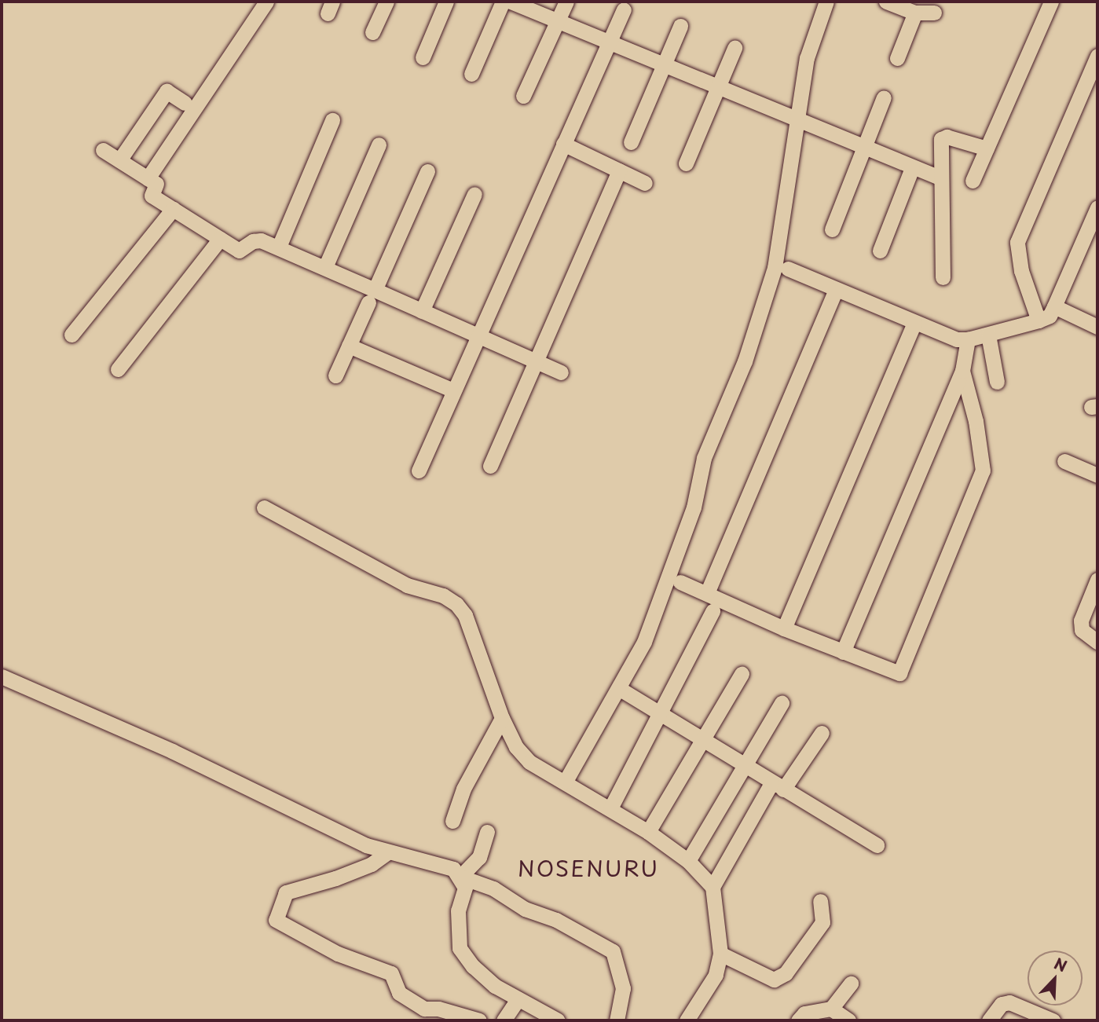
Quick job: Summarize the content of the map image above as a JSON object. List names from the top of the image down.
{
  "districts": ["NOSENURU"],
  "north": "top right"
}
